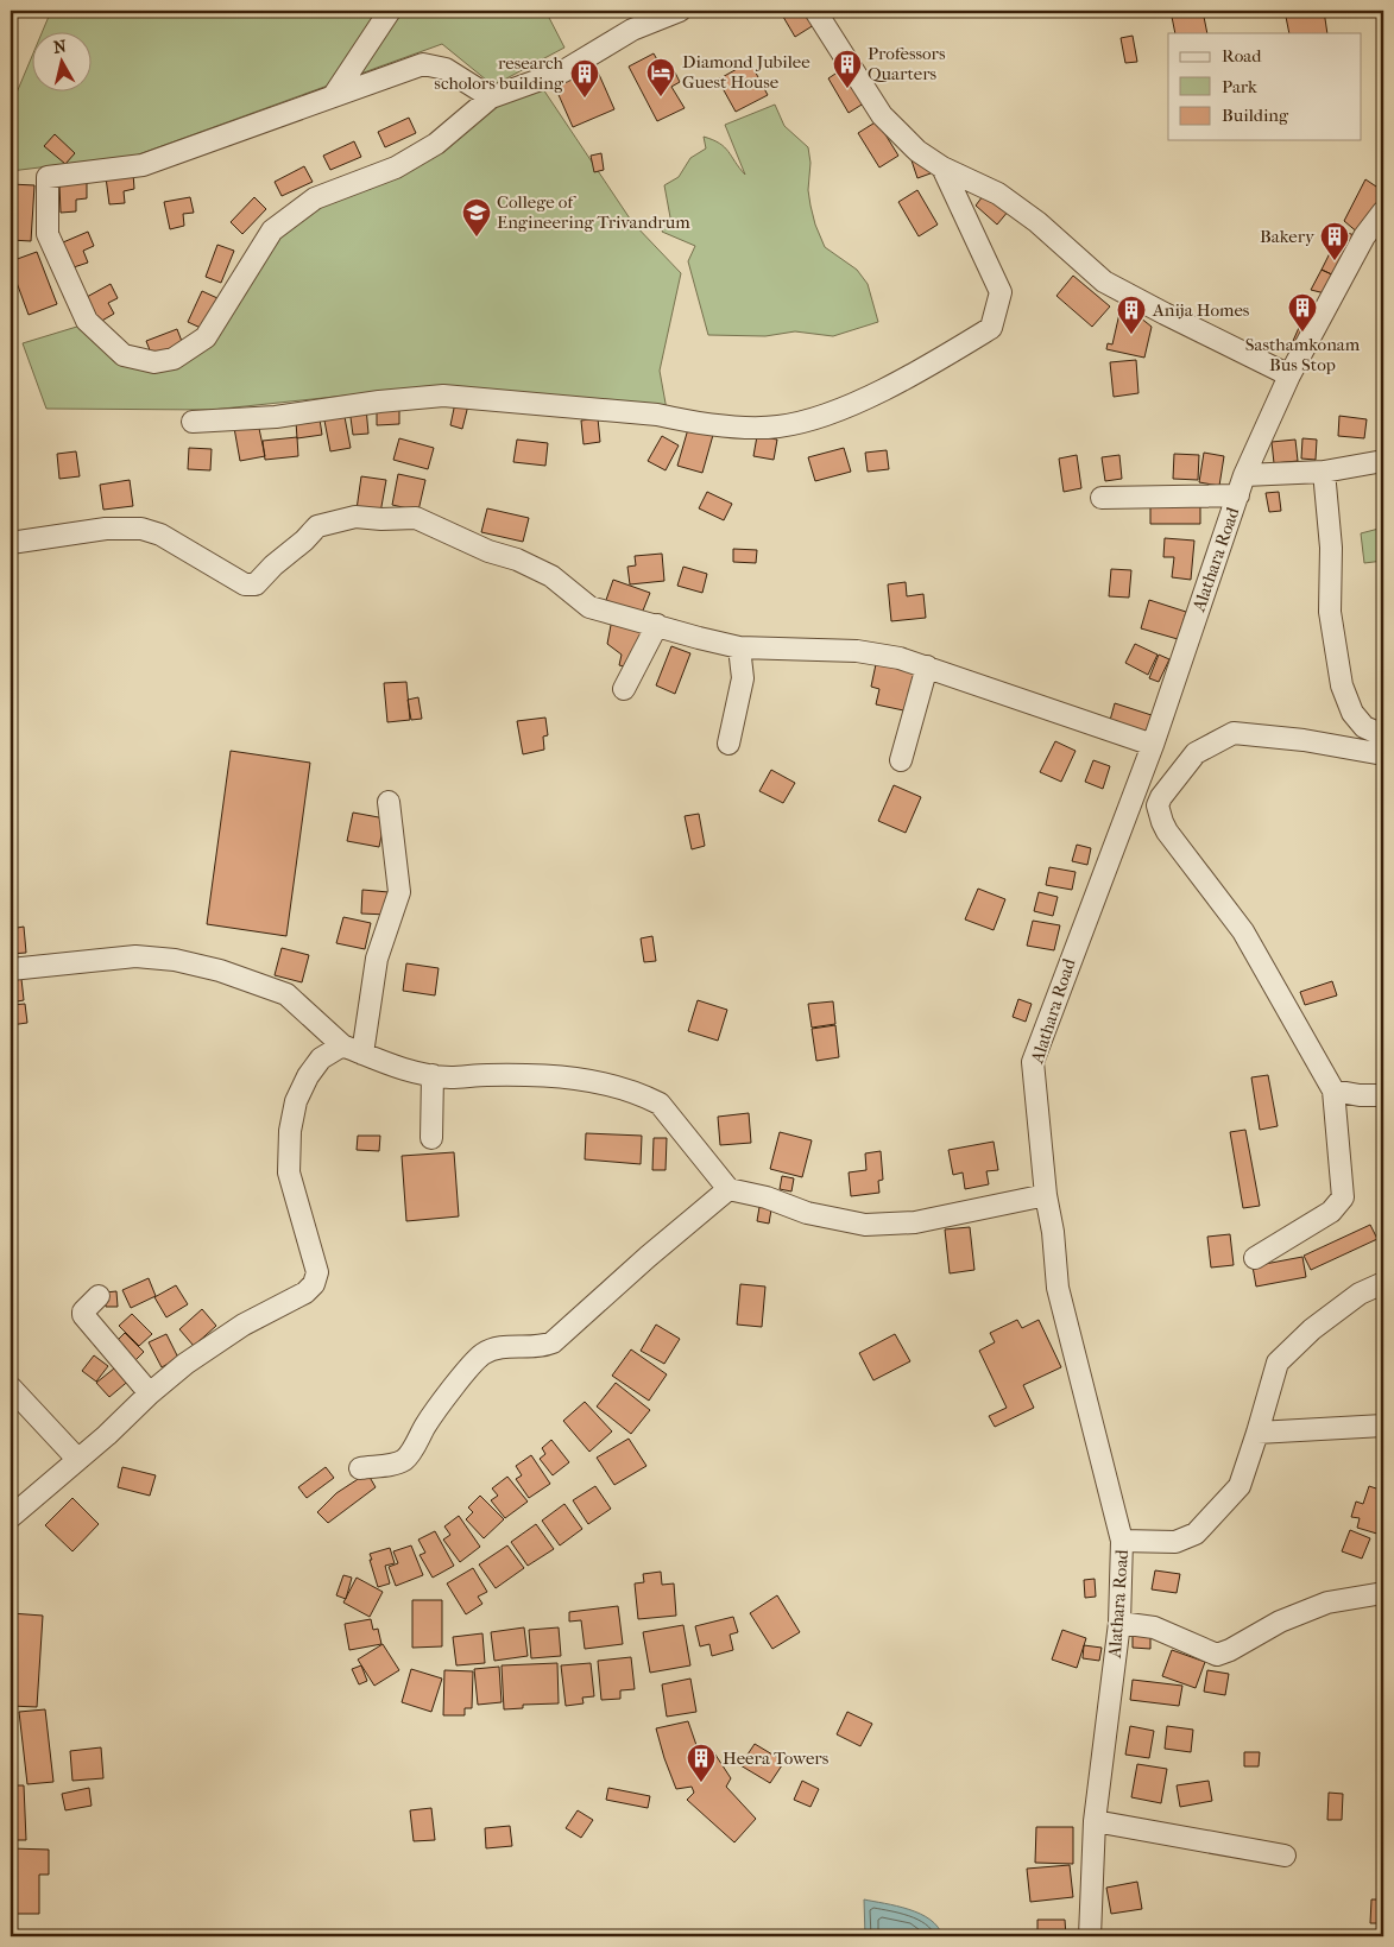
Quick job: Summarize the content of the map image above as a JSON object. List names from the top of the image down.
{
  "streets": {
    "street": ["Alathara Road"]
  },
  "places": {
    "building": [
      "Professors Quarters",
      "research scholors building",
      "Bakery",
      "Sasthamkonam Bus Stop",
      "Anija Homes",
      "Heera Towers"
    ],
    "hotel": ["Diamond Jubilee Guest House"],
    "school or university": ["College of Engineering Trivandrum"]
  },
  "legend": ["Road", "Park", "Building"],
  "north": "top"
}
